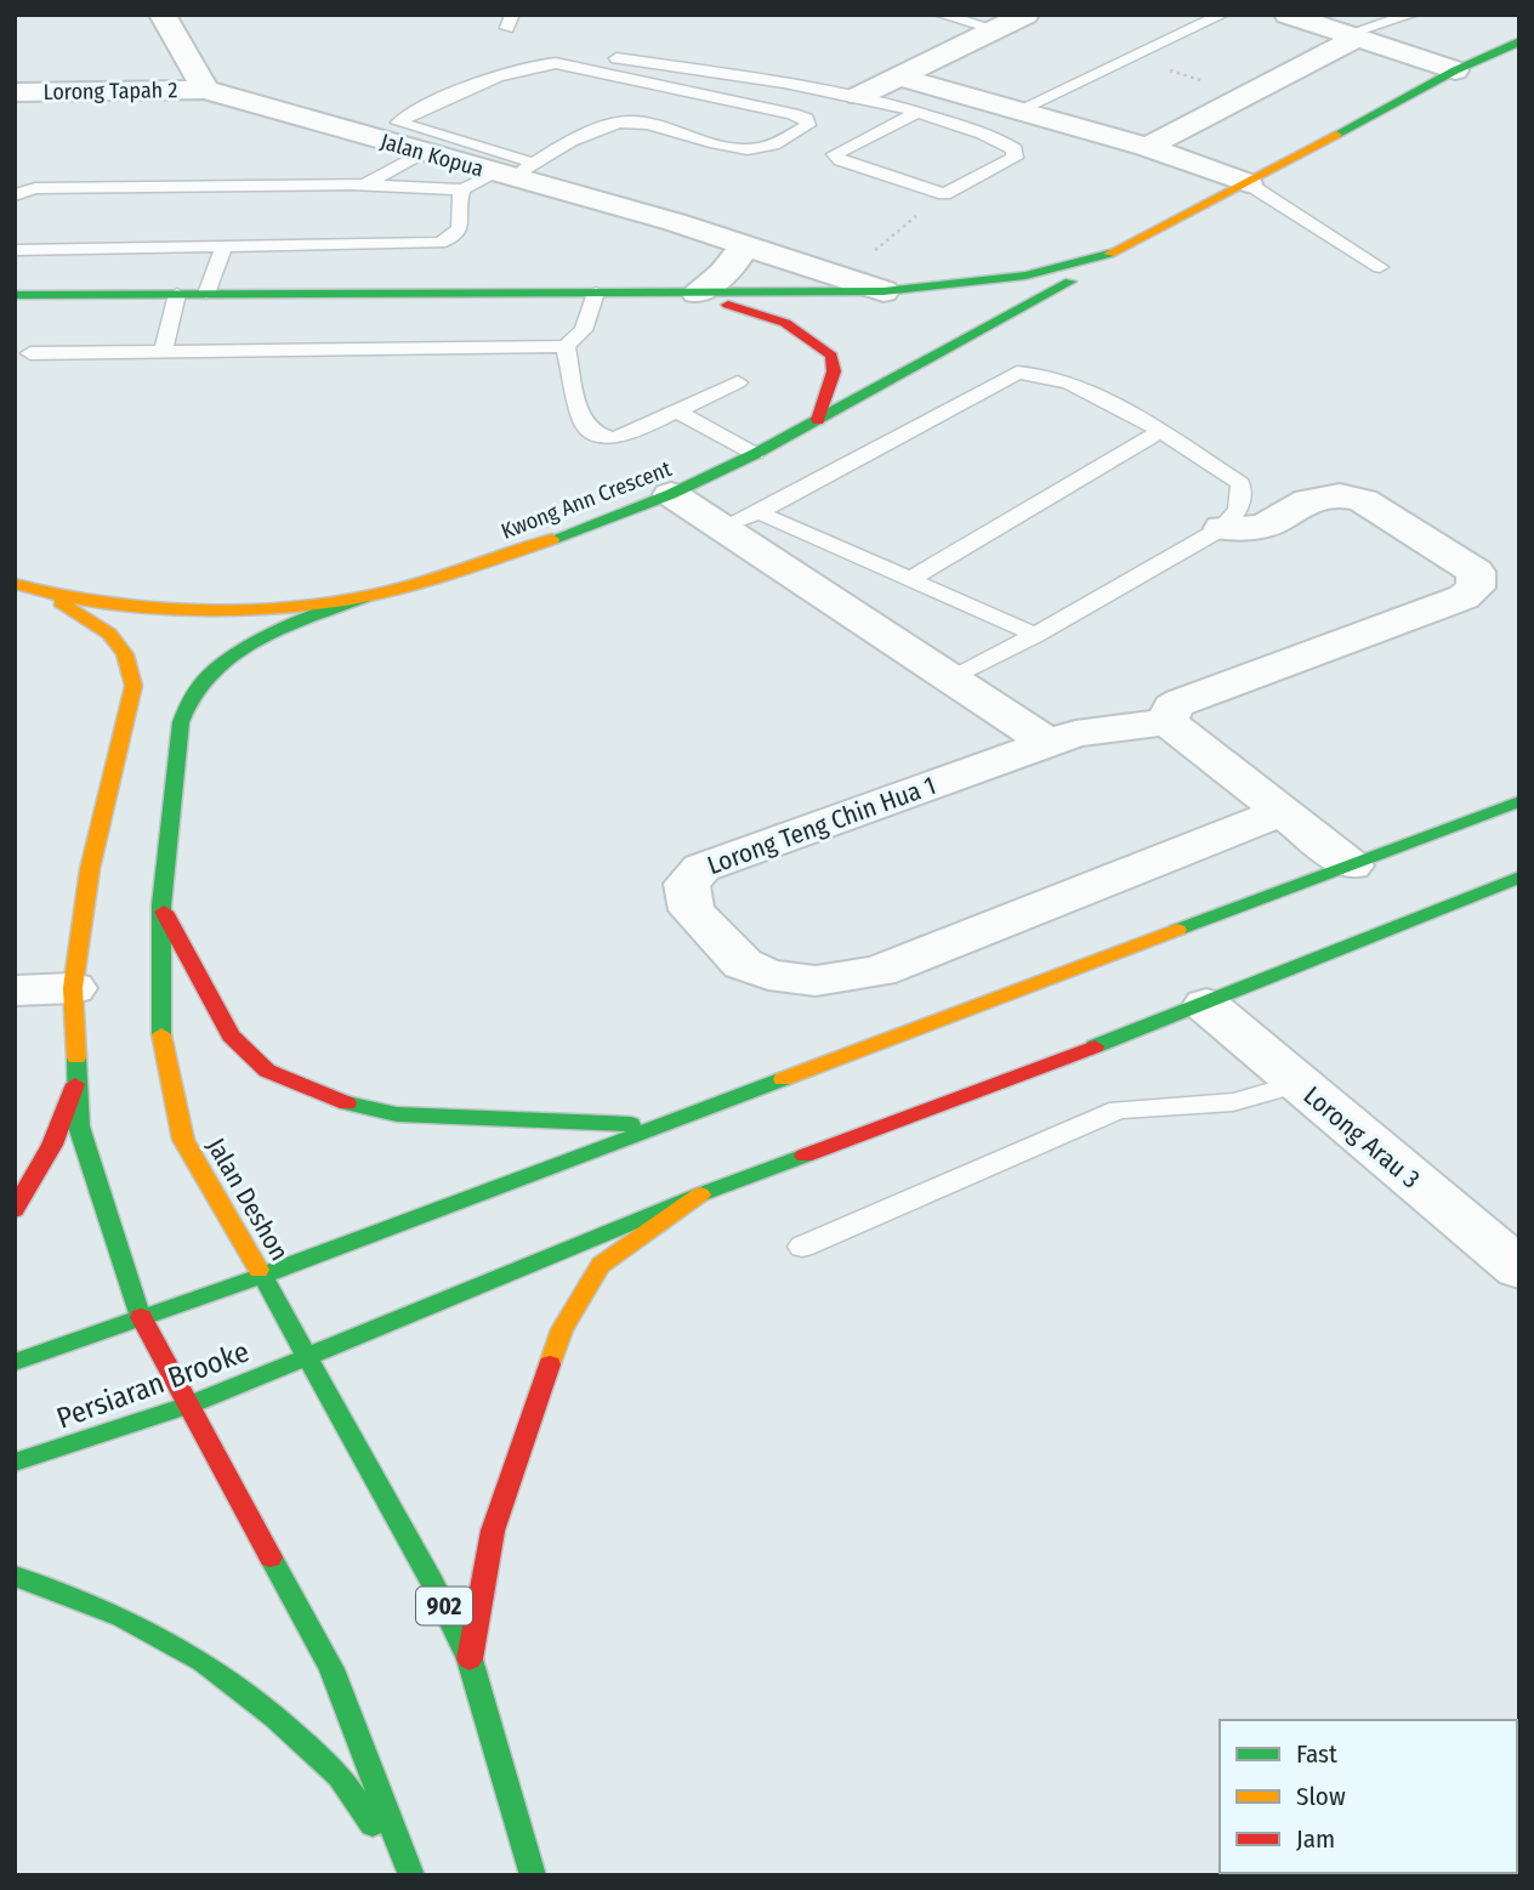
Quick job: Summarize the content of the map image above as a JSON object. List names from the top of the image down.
{
  "streets": {
    "main road": [
      "Kwong Ann Crescent",
      "Jalan Deshon",
      "Persiaran Brooke",
      "902"
    ],
    "street": [
      "Lorong Tapah 2",
      "Jalan Kopua",
      "Lorong Teng Chin Hua 1",
      "Lorong Arau 3"
    ]
  },
  "crossings": [
    ["Lorong Tapah 2", "Jalan Kopua"],
    ["Kwong Ann Crescent", "Jalan Deshon"],
    ["Jalan Deshon", "Persiaran Brooke"]
  ],
  "legend": ["Fast", "Slow", "Jam"]
}
